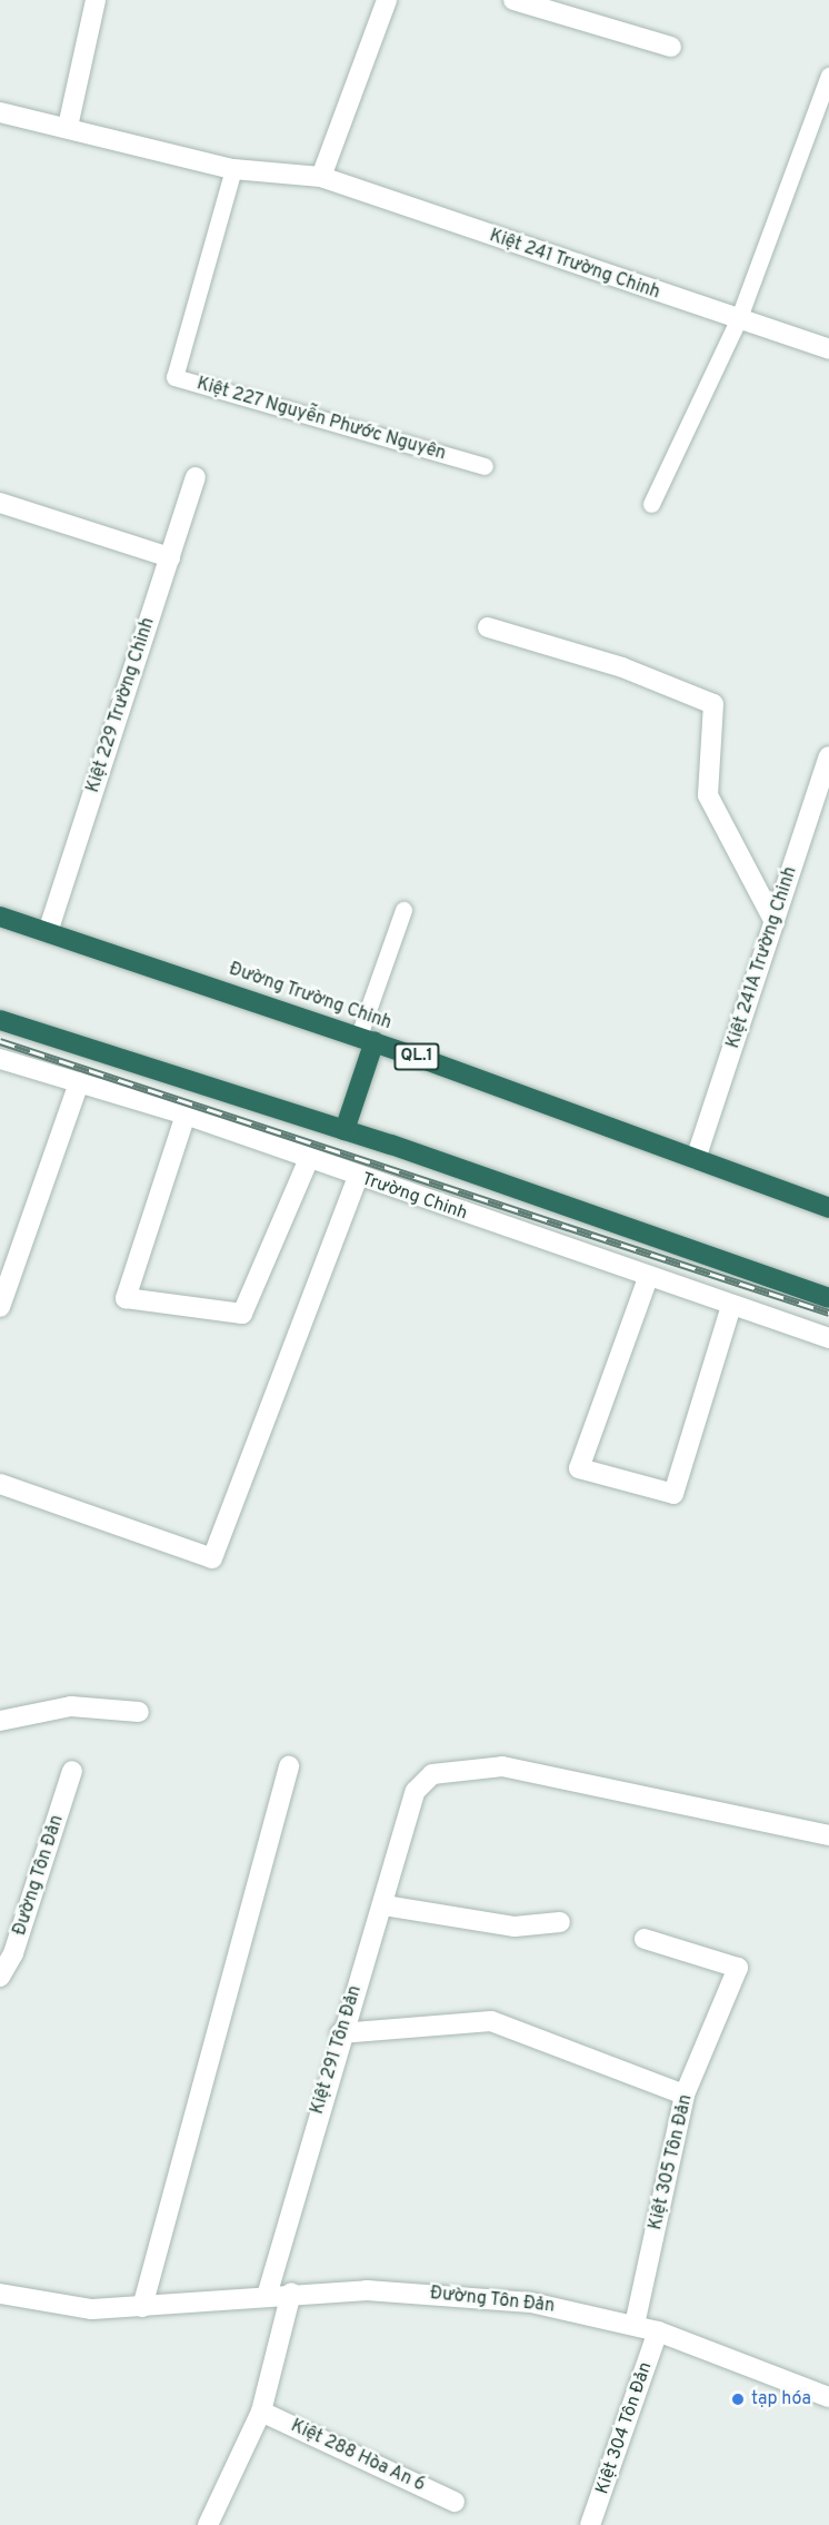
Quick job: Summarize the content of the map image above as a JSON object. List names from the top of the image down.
{
  "streets": {
    "highway": ["Đường Trường Chinh", "QL.1"],
    "street": [
      "Kiệt 241 Trường Chinh",
      "Kiệt 229 Trường Chinh",
      "Kiệt 241A Trường Chinh",
      "Trường Chinh",
      "Đường Tôn Đản",
      "Kiệt 291 Tôn Đản",
      "Kiệt 305 Tôn Đản",
      "Kiệt 304 Tôn Đản",
      "Kiệt 288 Hòa An 6"
    ],
    "lane": ["Kiệt 227 Nguyễn Phước Nguyên"]
  },
  "crossings": [
    ["Kiệt 241 Trường Chinh", "Kiệt 227 Nguyễn Phước Nguyên"],
    ["Kiệt 229 Trường Chinh", "Đường Trường Chinh"],
    ["Kiệt 241A Trường Chinh", "Đường Trường Chinh"],
    ["Đường Tôn Đản", "Kiệt 291 Tôn Đản"],
    ["Đường Tôn Đản", "Kiệt 305 Tôn Đản"],
    ["Đường Tôn Đản", "Kiệt 304 Tôn Đản"]
  ],
  "places": ["tạp hóa"]
}
